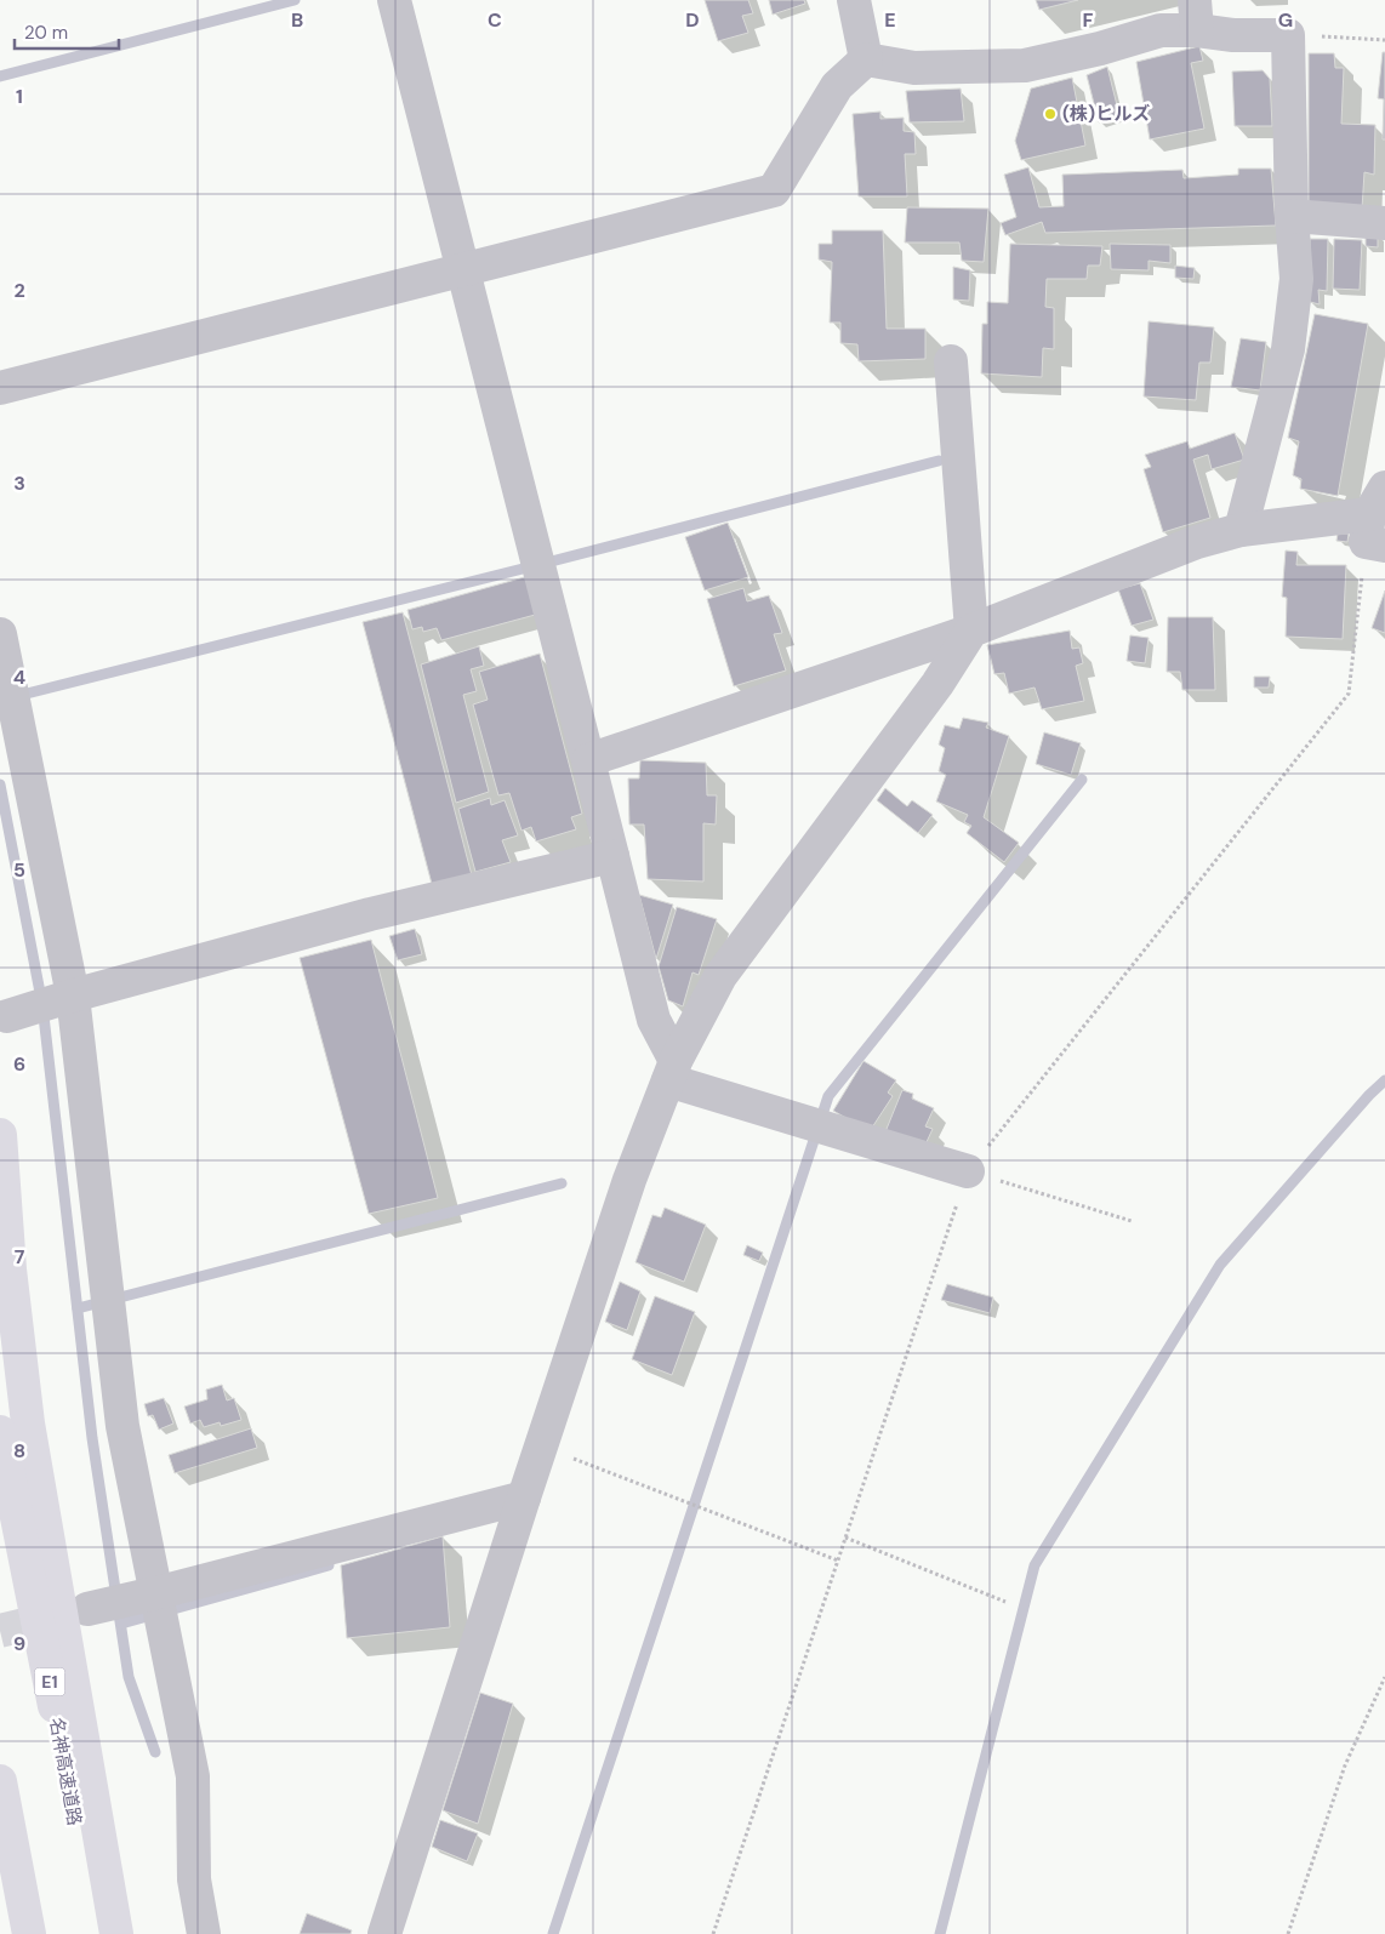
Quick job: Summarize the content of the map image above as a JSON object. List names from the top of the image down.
{
  "streets": {
    "highway": ["E1", "名神高速道路"]
  },
  "places": ["(株)ヒルズ"],
  "scale_bar": "20 m",
  "grid": {
    "columns": [
      "B",
      "C",
      "D",
      "E",
      "F",
      "G"
    ],
    "rows": [
      "1",
      "2",
      "3",
      "4",
      "5",
      "6",
      "7",
      "8",
      "9"
    ]
  }
}
